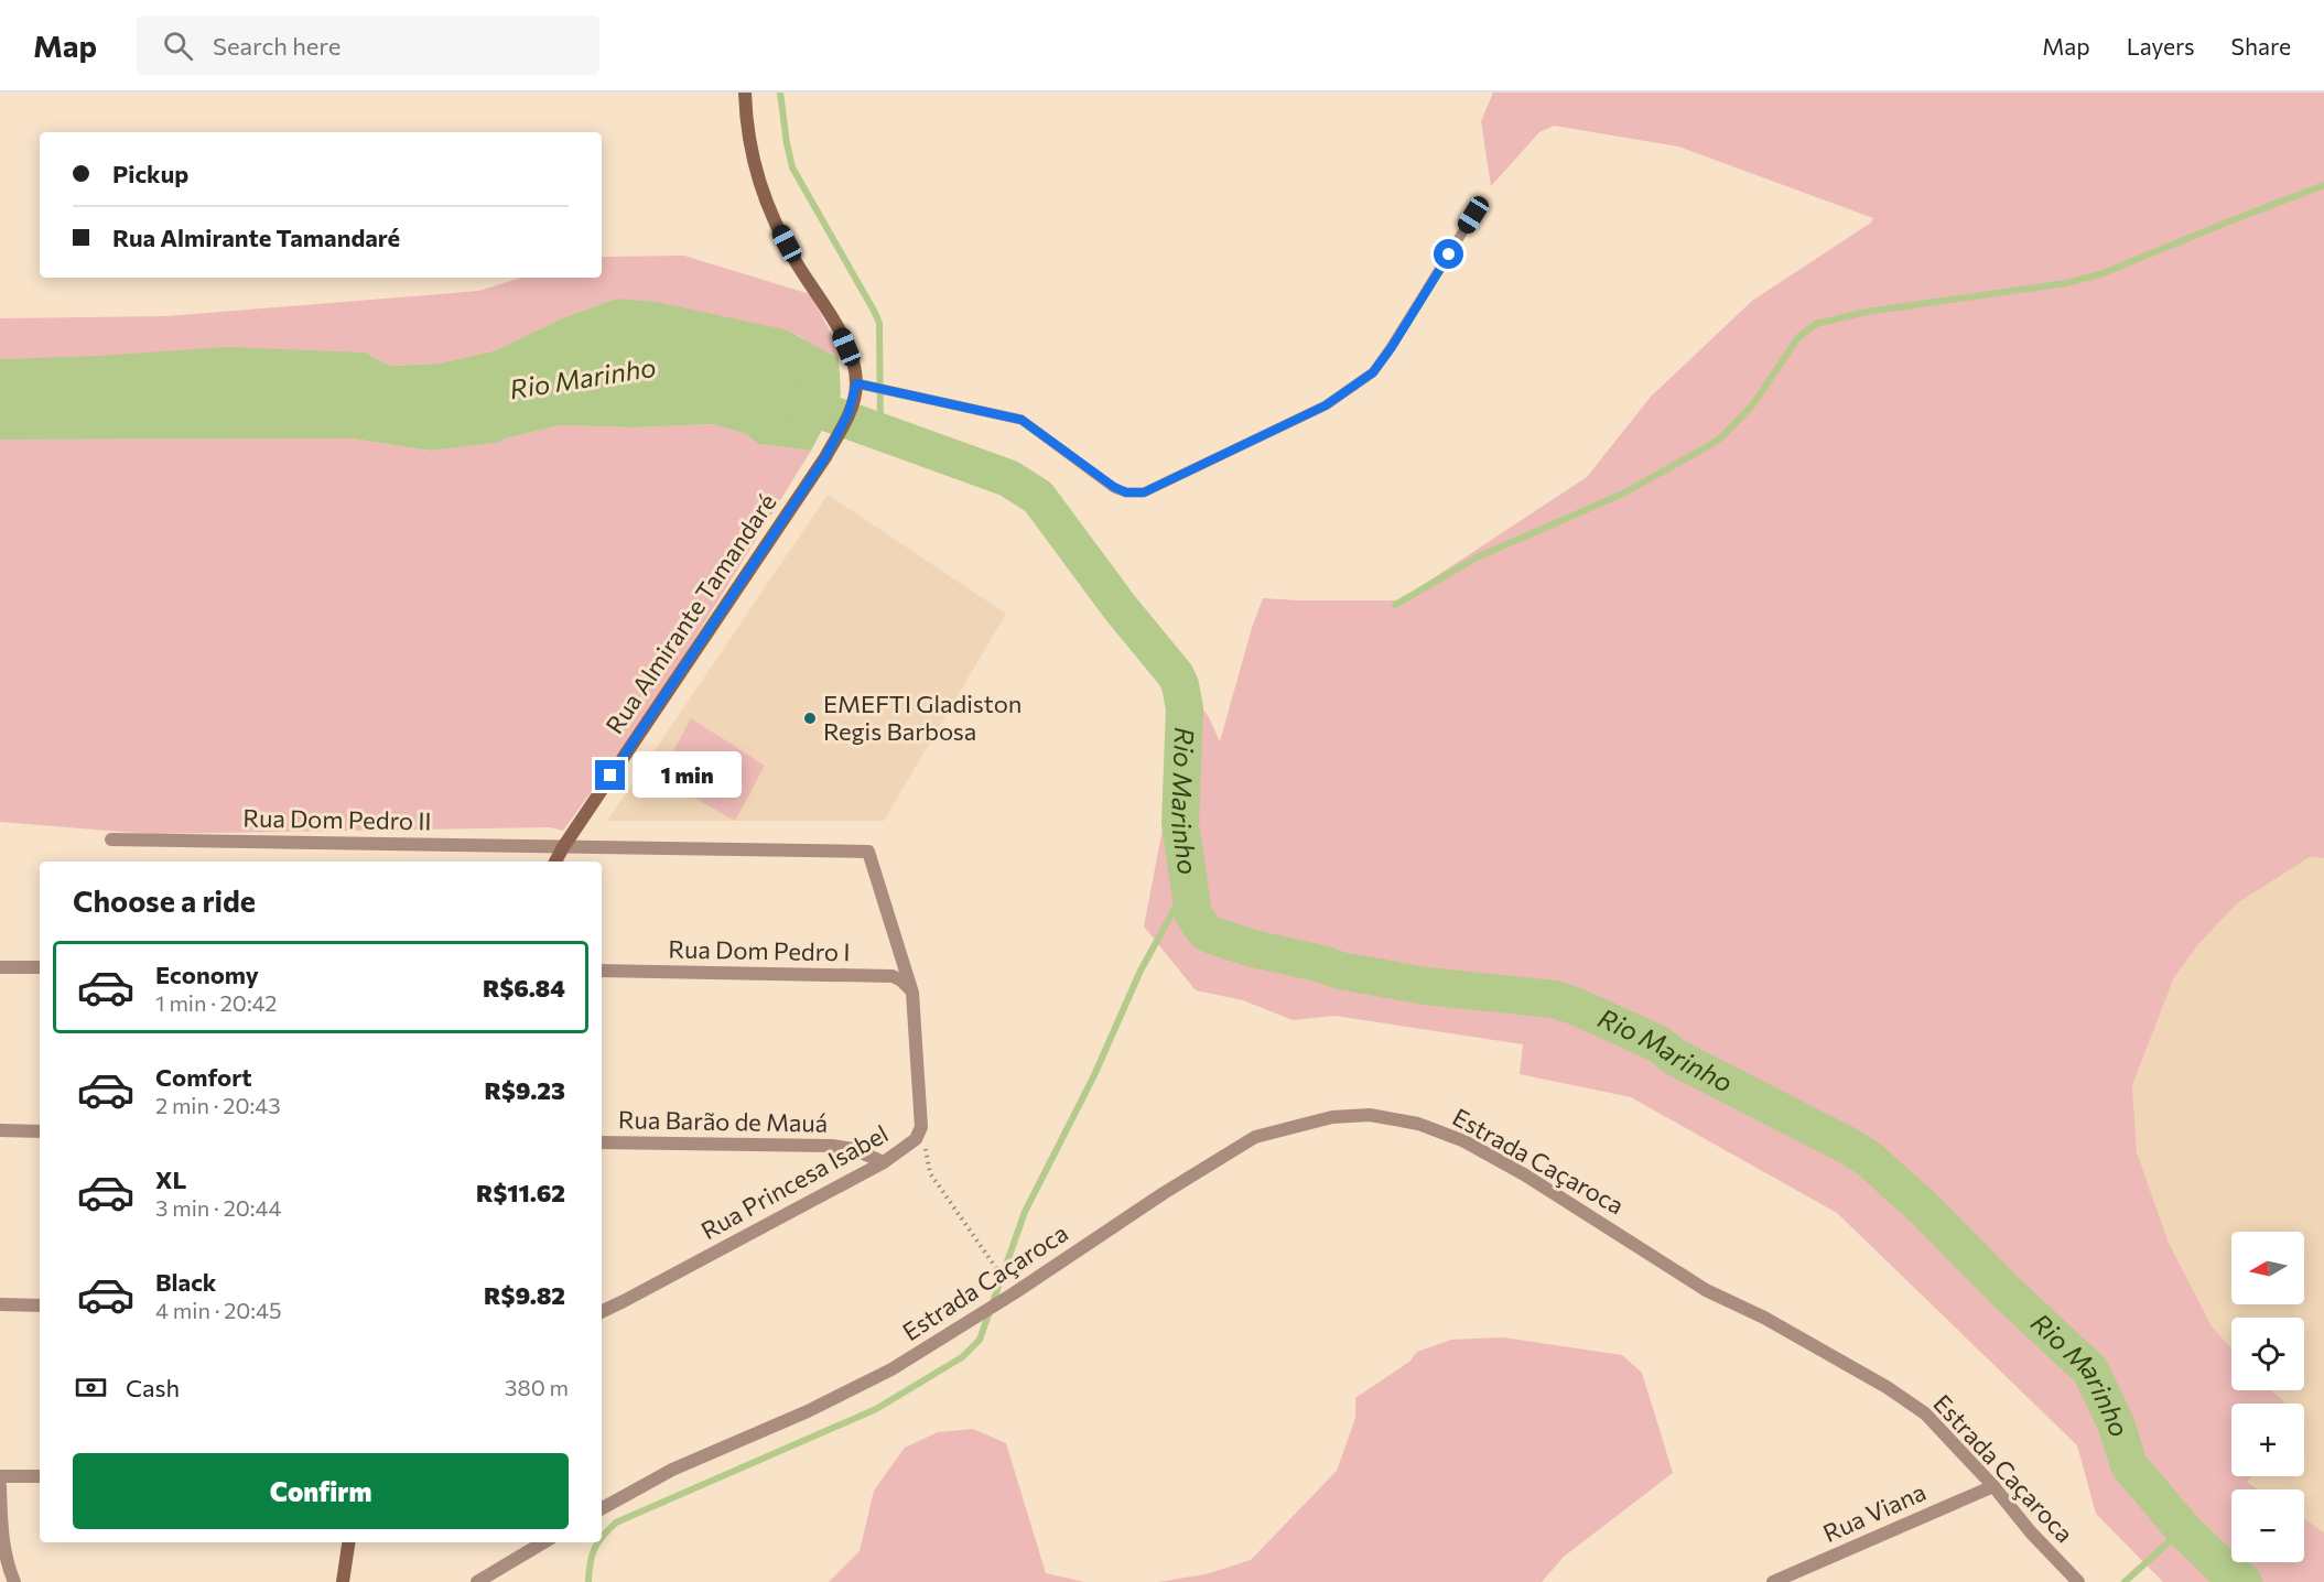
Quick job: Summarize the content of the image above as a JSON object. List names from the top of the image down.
{
  "streets": {
    "main road": ["Rua Almirante Tamandaré"],
    "street": [
      "Rua Dom Pedro II",
      "Rua Dom Pedro I",
      "Rua Barão de Mauá",
      "Estrada Caçaroca",
      "Rua Princesa Isabel",
      "Rua Viana"
    ]
  },
  "crossings": [
    ["Rua Almirante Tamandaré", "Rua Dom Pedro II"],
    ["Rua Dom Pedro II", "Rua Dom Pedro I"],
    ["Rua Dom Pedro II", "Rua Princesa Isabel"],
    ["Rua Dom Pedro I", "Rua Princesa Isabel"],
    ["Rua Barão de Mauá", "Rua Princesa Isabel"],
    ["Estrada Caçaroca", "Rua Viana"]
  ],
  "water": ["Rio Marinho"],
  "places": ["EMEFTI Gladiston Regis Barbosa"],
  "north": "left",
  "page": {
    "header": "Map",
    "search": "Search here",
    "nav": ["Map", "Layers", "Share"],
    "banner": ["Pickup", "Rua Almirante Tamandaré"],
    "bubble": "1 min",
    "heading": "Choose a ride",
    "list": [
      {
        "name": "Economy",
        "note": "1 min · 20:42",
        "value": "R$6.84"
      },
      {
        "name": "Comfort",
        "note": "2 min · 20:43",
        "value": "R$9.23"
      },
      {
        "name": "XL",
        "note": "3 min · 20:44",
        "value": "R$11.62"
      },
      {
        "name": "Black",
        "note": "4 min · 20:45",
        "value": "R$9.82"
      }
    ],
    "map_buttons": ["+", "−"],
    "pay": ["Cash", "380 m"],
    "buttons": "Confirm"
  }
}
